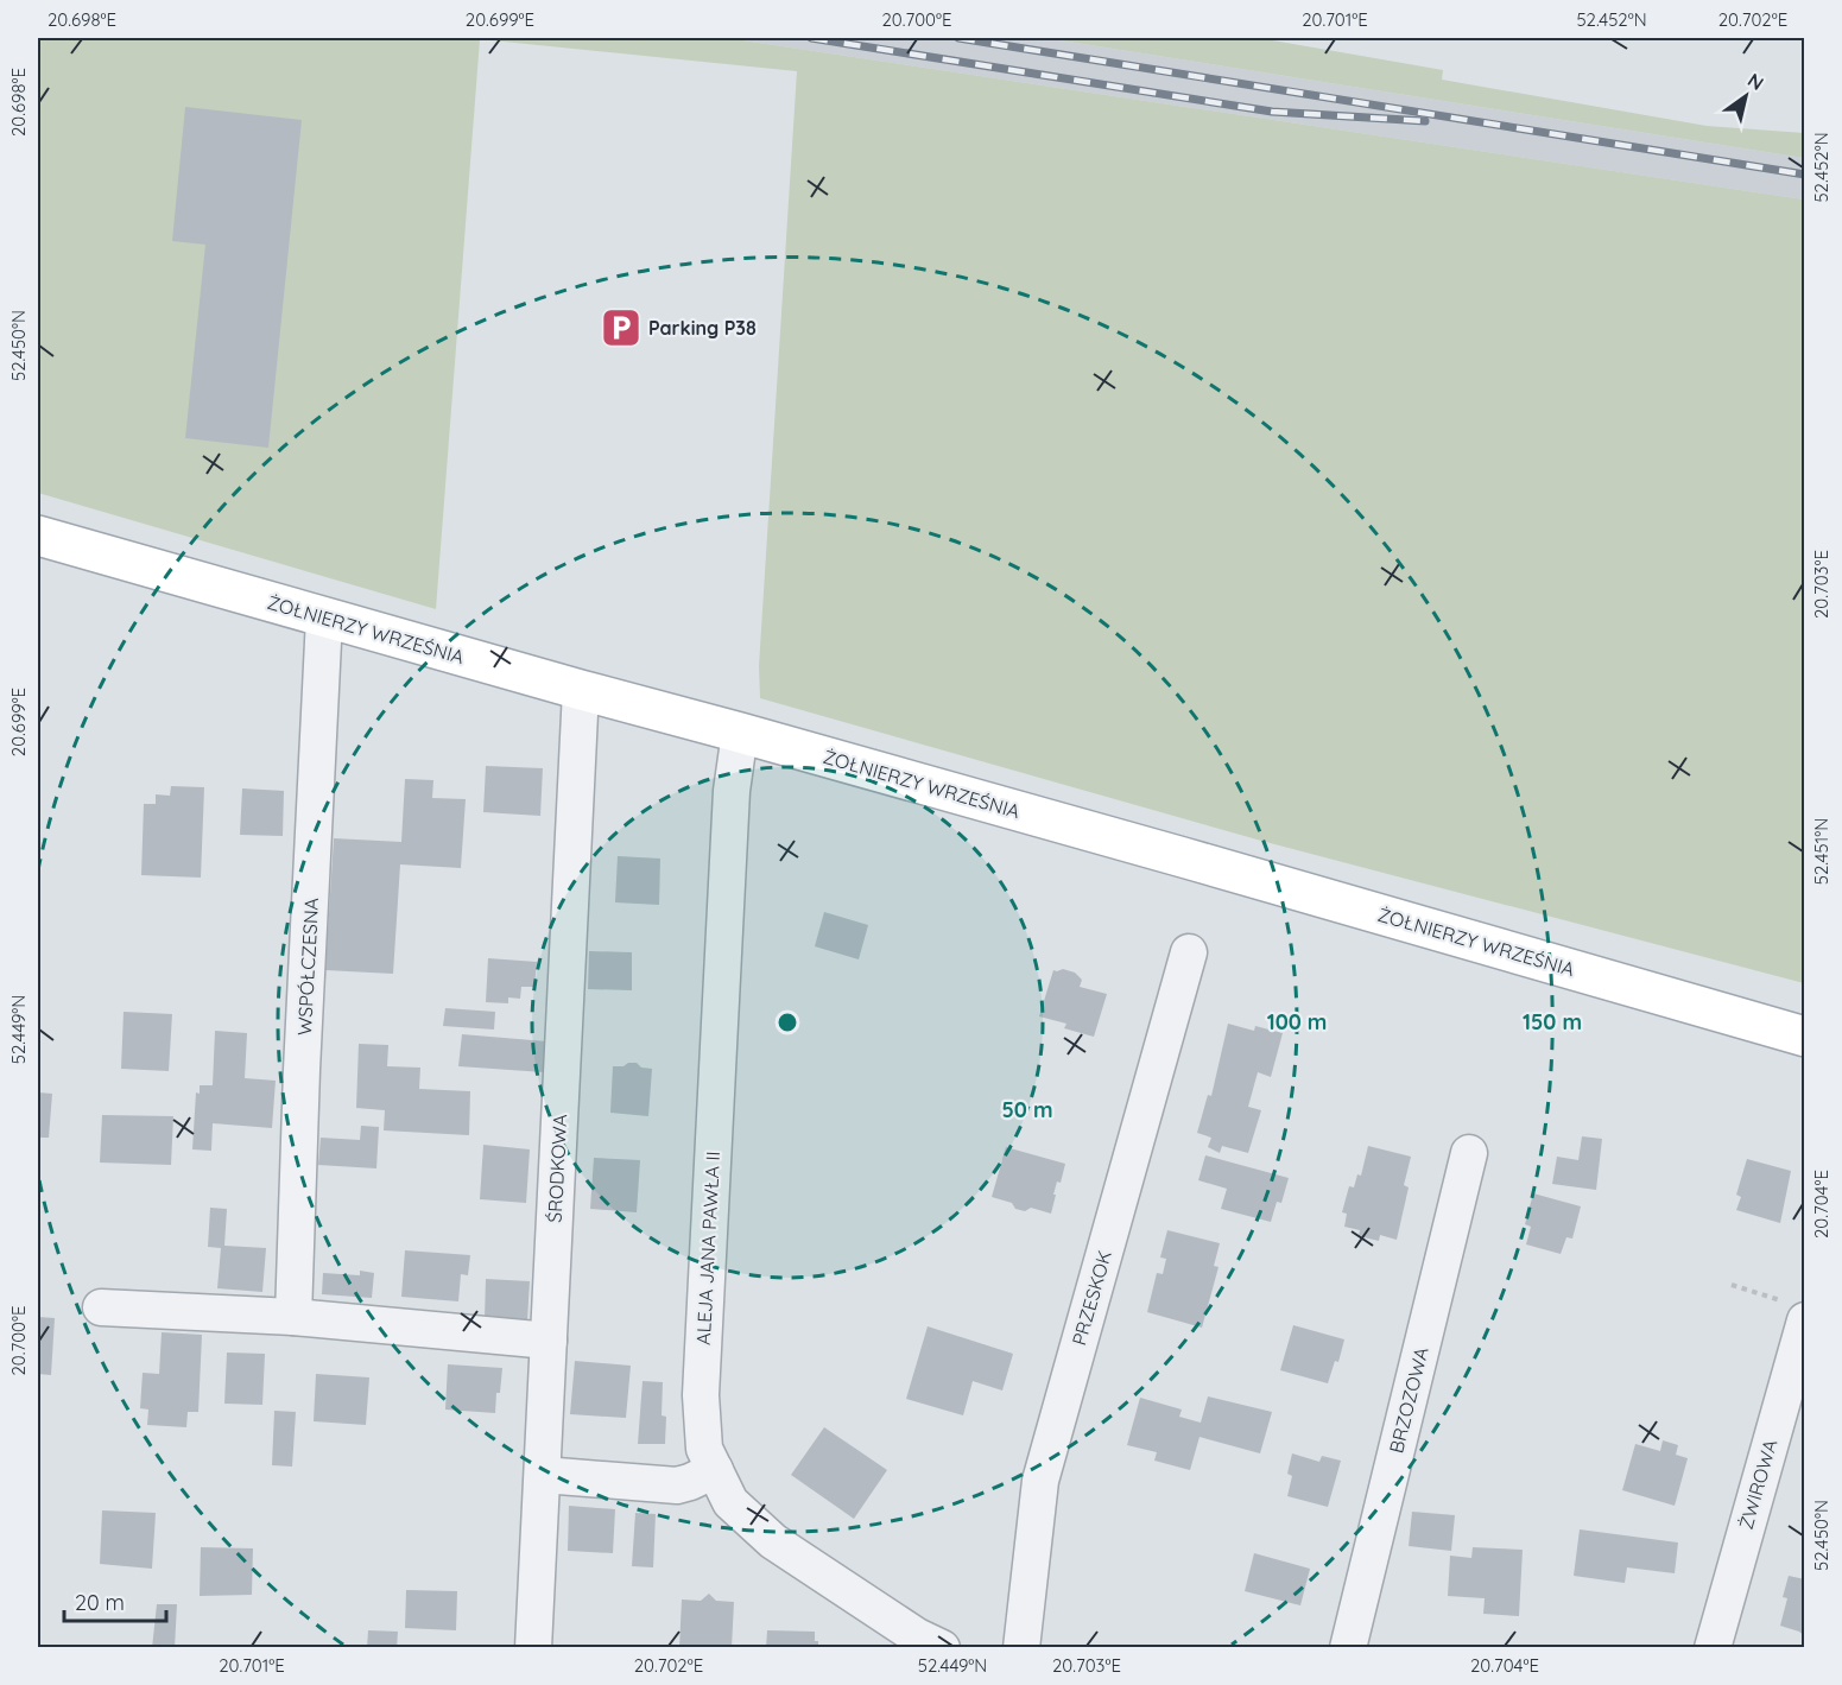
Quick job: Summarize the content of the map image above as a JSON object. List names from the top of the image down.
{
  "streets": {
    "main road": ["ŻOŁNIERZY WRZEŚNIA"],
    "street": [
      "WSPÓŁCZESNA",
      "ŚRODKOWA",
      "ALEJA JANA PAWŁA II",
      "PRZESKOK",
      "BRZOZOWA",
      "ŻWIROWA"
    ]
  },
  "crossings": [
    ["ŻOŁNIERZY WRZEŚNIA", "WSPÓŁCZESNA"],
    ["ŻOŁNIERZY WRZEŚNIA", "ŚRODKOWA"],
    ["ŻOŁNIERZY WRZEŚNIA", "ALEJA JANA PAWŁA II"]
  ],
  "places": {
    "parking": ["Parking P38"]
  },
  "scale_bar": "20 m",
  "north": "top right",
  "coordinates": [
    "20.698°E",
    "20.699°E",
    "20.700°E",
    "20.701°E",
    "52.452°N",
    "20.702°E",
    "52.450°N",
    "20.703°E",
    "52.451°N",
    "52.449°N",
    "20.704°E"
  ],
  "rings": ["100 m", "150 m", "50 m"]
}
